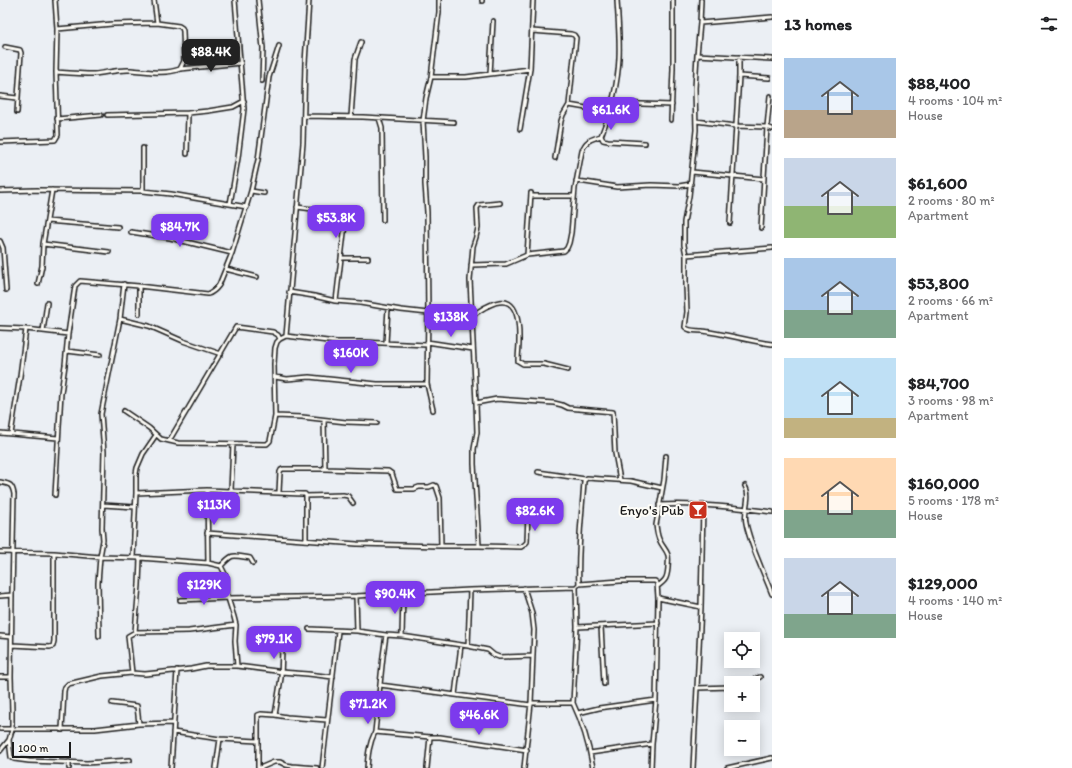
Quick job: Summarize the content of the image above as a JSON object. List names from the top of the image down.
{
  "places": {
    "bar": ["Enyo's Pub"]
  },
  "scale_bar": "100 m",
  "page": {
    "heading": "13 homes",
    "price": [
      "$88.4K",
      "$61.6K",
      "$53.8K",
      "$84.7K",
      "$138K",
      "$160K",
      "$113K",
      "$82.6K",
      "$129K",
      "$90.4K",
      "$79.1K",
      "$71.2K",
      "$46.6K"
    ],
    "list": [
      {
        "name": "$88,400",
        "note": "4 rooms · 104 m² · House"
      },
      {
        "name": "$61,600",
        "note": "2 rooms · 80 m² · Apartment"
      },
      {
        "name": "$53,800",
        "note": "2 rooms · 66 m² · Apartment"
      },
      {
        "name": "$84,700",
        "note": "3 rooms · 98 m² · Apartment"
      },
      {
        "name": "$160,000",
        "note": "5 rooms · 178 m² · House"
      },
      {
        "name": "$129,000",
        "note": "4 rooms · 140 m² · House"
      }
    ],
    "map_buttons": ["+", "−"],
    "scale": "100 m"
  }
}
